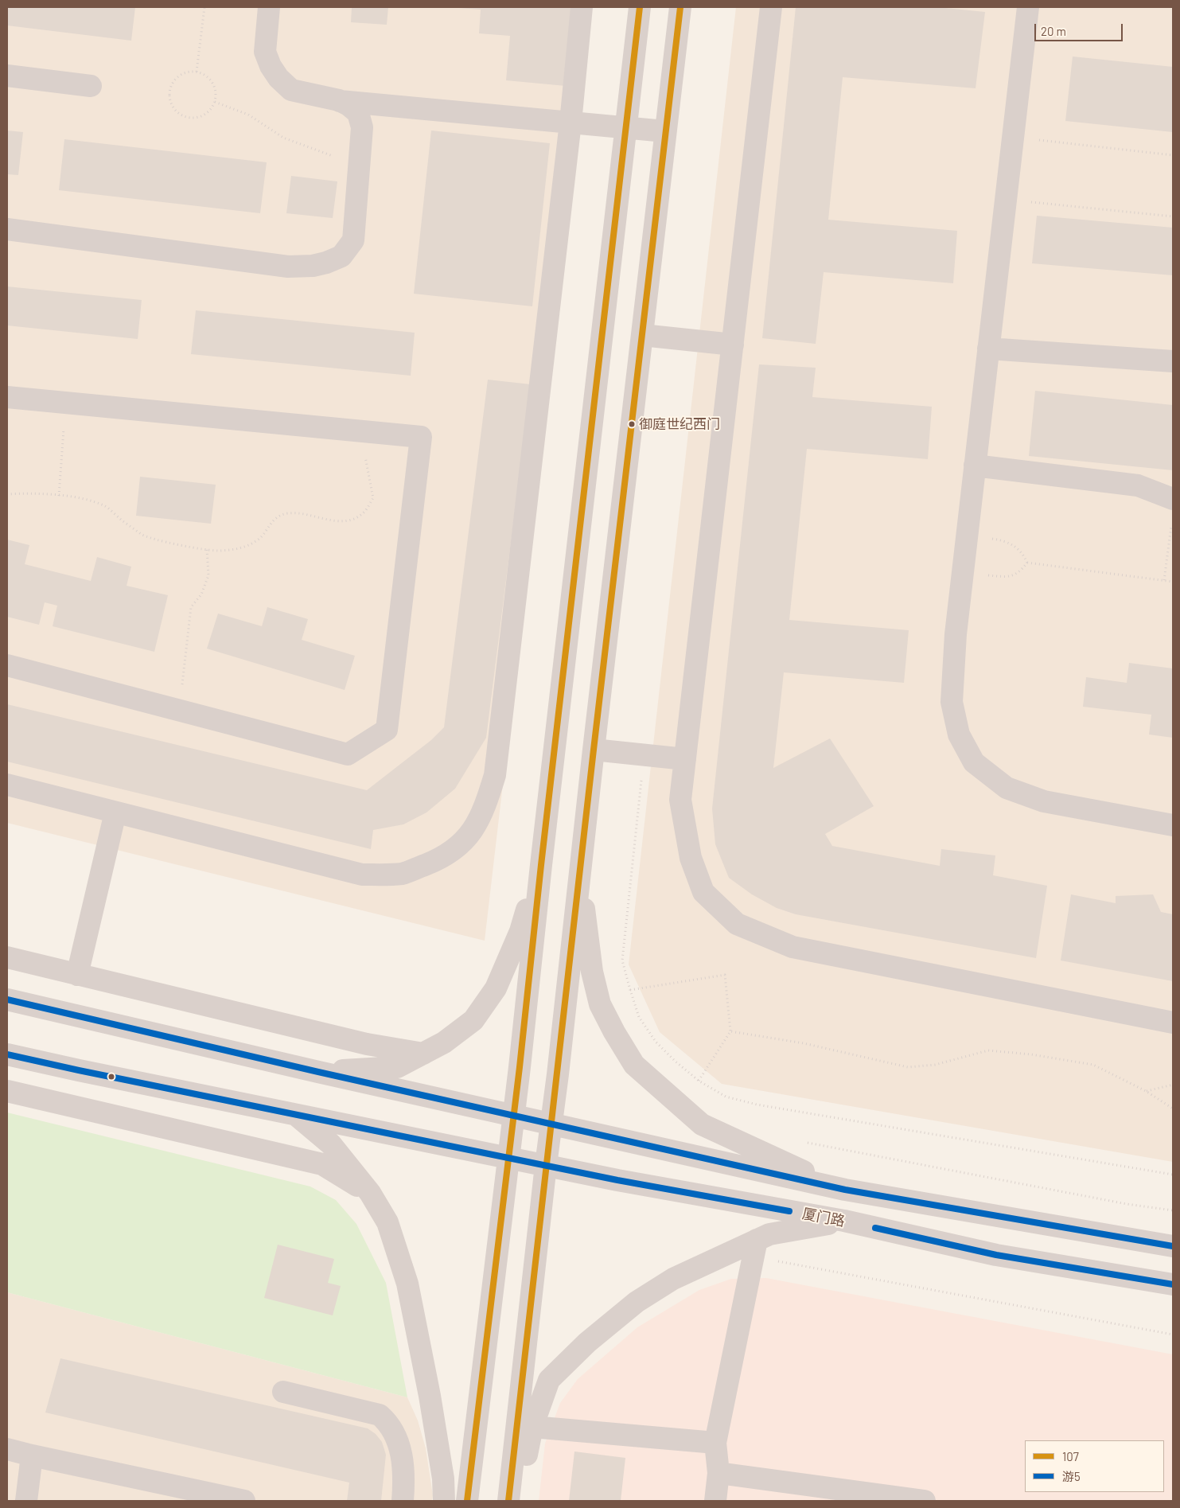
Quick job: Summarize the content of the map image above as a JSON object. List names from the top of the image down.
{
  "streets": {
    "street": ["厦门路"]
  },
  "places": ["御庭世纪西门"],
  "lines": ["transit line 107", "transit line 游5"],
  "legend": ["107", "游5"],
  "scale_bar": "20 m"
}
